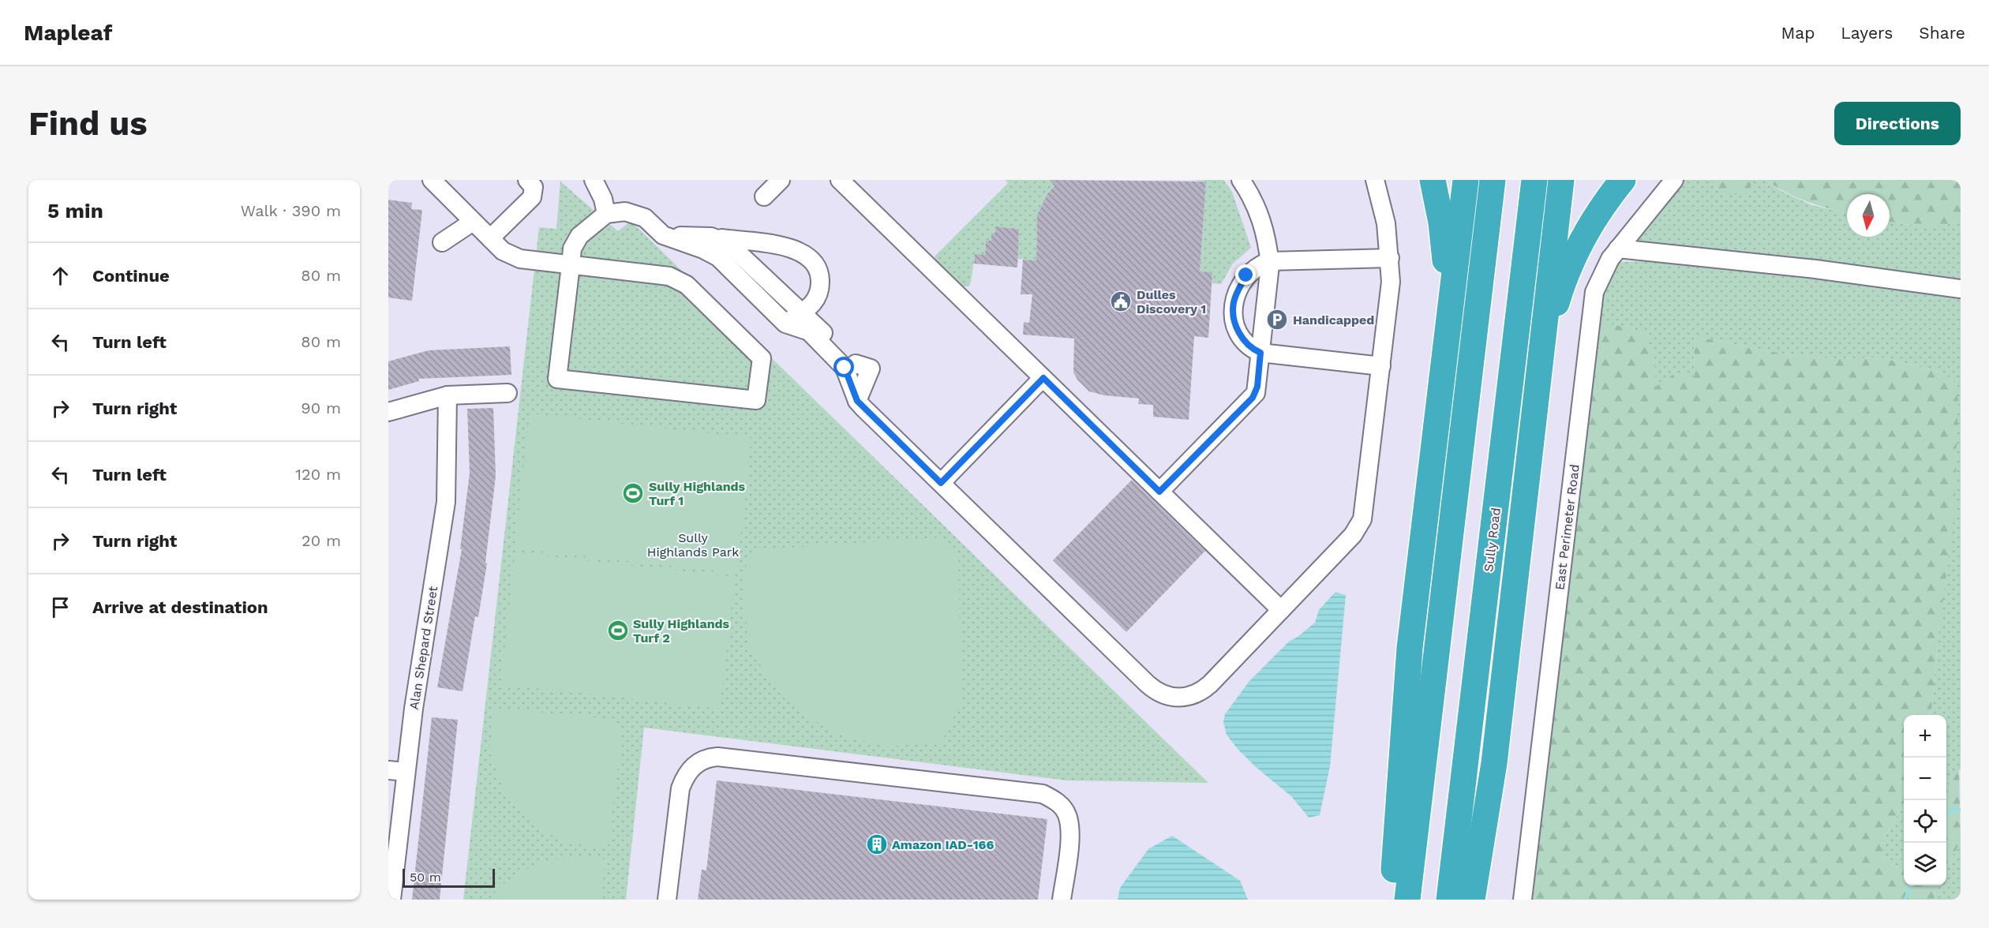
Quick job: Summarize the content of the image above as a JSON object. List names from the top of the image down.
{
  "streets": {
    "highway": ["Sully Road"],
    "street": ["East Perimeter Road", "Alan Shepard Street"]
  },
  "parks": ["Sully Highlands Park"],
  "places": {
    "public building": ["Dulles Discovery 1"],
    "parking": ["Handicapped"],
    "sports": ["Sully Highlands Turf 1", "Sully Highlands Turf 2"],
    "building": ["Amazon IAD-166"]
  },
  "scale_bar": "50 m",
  "north": "bottom",
  "page": {
    "header": "Mapleaf",
    "nav": ["Map", "Layers", "Share"],
    "buttons": "Directions",
    "title": "Find us",
    "heading": ["5 min", "Walk · 390 m"],
    "list": [
      ["Continue", "80 m"],
      ["Turn left", "80 m"],
      ["Turn right", "90 m"],
      ["Turn left", "120 m"],
      ["Turn right", "20 m"],
      "Arrive at destination"
    ],
    "map_buttons": ["+", "−"],
    "scale": "50 m"
  }
}
